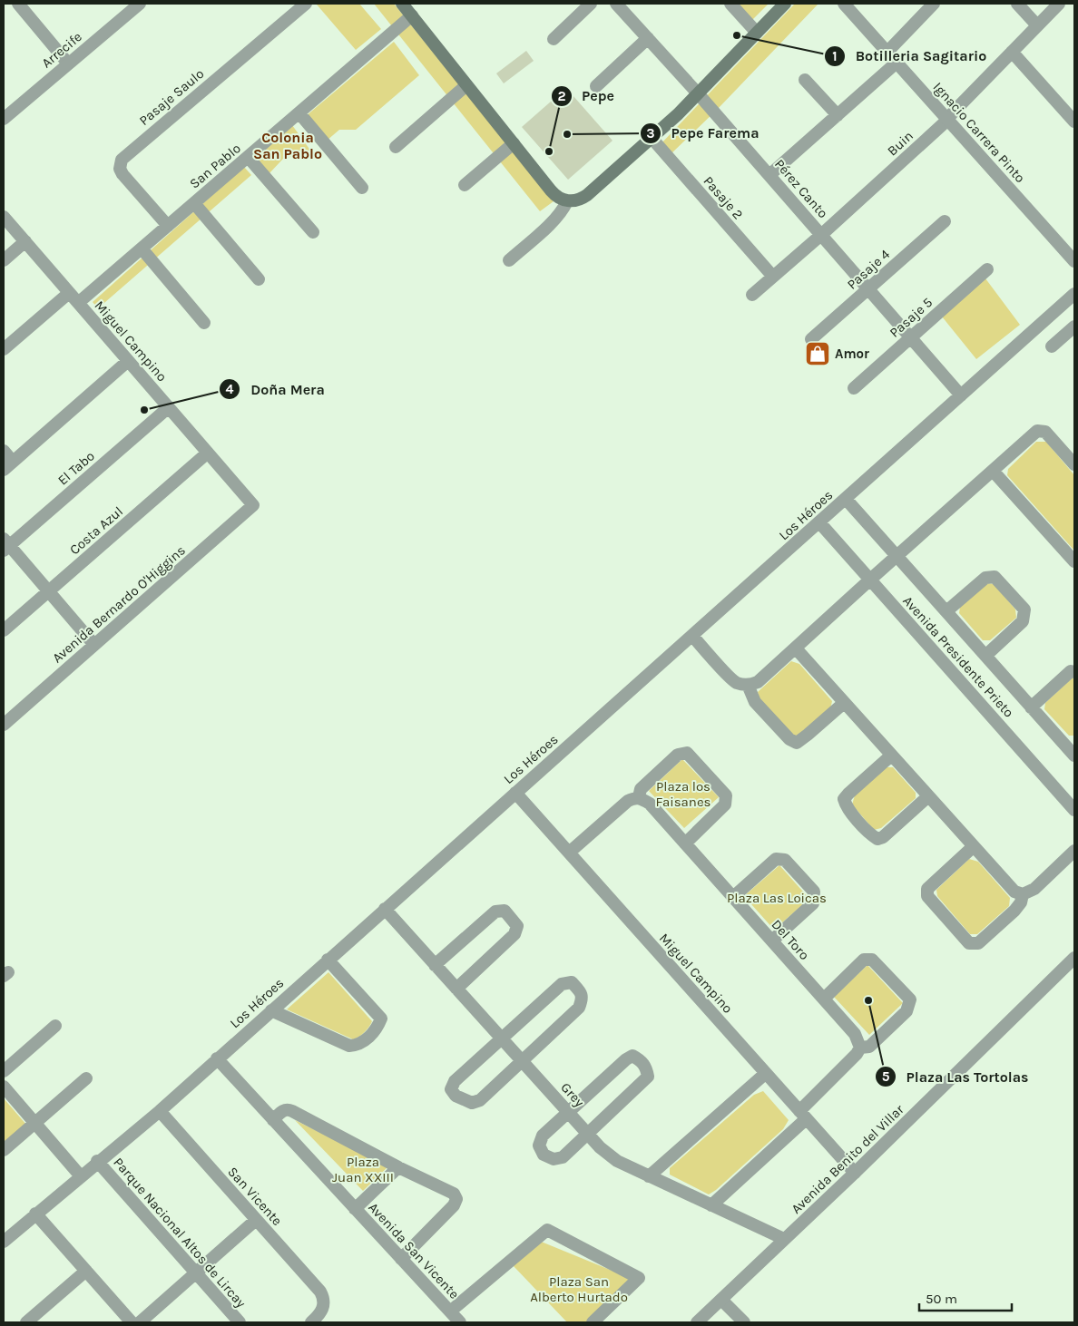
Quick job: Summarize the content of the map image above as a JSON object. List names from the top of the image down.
{
  "streets": {
    "street": [
      "Arrecife",
      "Pasaje Saulo",
      "Ignacio Carrera Pinto",
      "Buin",
      "San Pablo",
      "Pérez Canto",
      "Pasaje 2",
      "Pasaje 4",
      "Pasaje 5",
      "Miguel Campino",
      "El Tabo",
      "Los Héroes",
      "Costa Azul",
      "Avenida Bernardo O'Higgins",
      "Avenida Presidente Prieto",
      "Del Toro",
      "Grey",
      "Avenida Benito del Villar",
      "San Vicente",
      "Parque Nacional Altos de Lircay",
      "Avenida San Vicente"
    ]
  },
  "crossings": [
    ["Pasaje Saulo", "San Pablo"],
    ["Ignacio Carrera Pinto", "Buin"],
    ["Buin", "Pérez Canto"],
    ["Buin", "Pasaje 2"],
    ["San Pablo", "Miguel Campino"],
    ["Pérez Canto", "Pasaje 4"],
    ["Pérez Canto", "Pasaje 5"],
    ["Pérez Canto", "Los Héroes"],
    ["Miguel Campino", "El Tabo"],
    ["Miguel Campino", "Los Héroes"],
    ["Miguel Campino", "Costa Azul"],
    ["Miguel Campino", "Avenida Bernardo O'Higgins"],
    ["Miguel Campino", "Avenida Benito del Villar"],
    ["Los Héroes", "Avenida Presidente Prieto"],
    ["Los Héroes", "Grey"],
    ["Los Héroes", "San Vicente"],
    ["Los Héroes", "Parque Nacional Altos de Lircay"],
    ["Los Héroes", "Avenida San Vicente"],
    ["Grey", "Avenida Benito del Villar"]
  ],
  "districts": ["Colonia San Pablo"],
  "parks": [
    "Plaza los Faisanes",
    "Plaza Las Loicas",
    "Plaza Juan XXIII",
    "Plaza San Alberto Hurtado"
  ],
  "places": {
    "other": [
      "Botilleria Sagitario",
      "Pepe Farema",
      "Pepe",
      "Doña Mera",
      "Plaza Las Tortolas"
    ],
    "shop": ["Amor"]
  },
  "scale_bar": "50 m"
}
